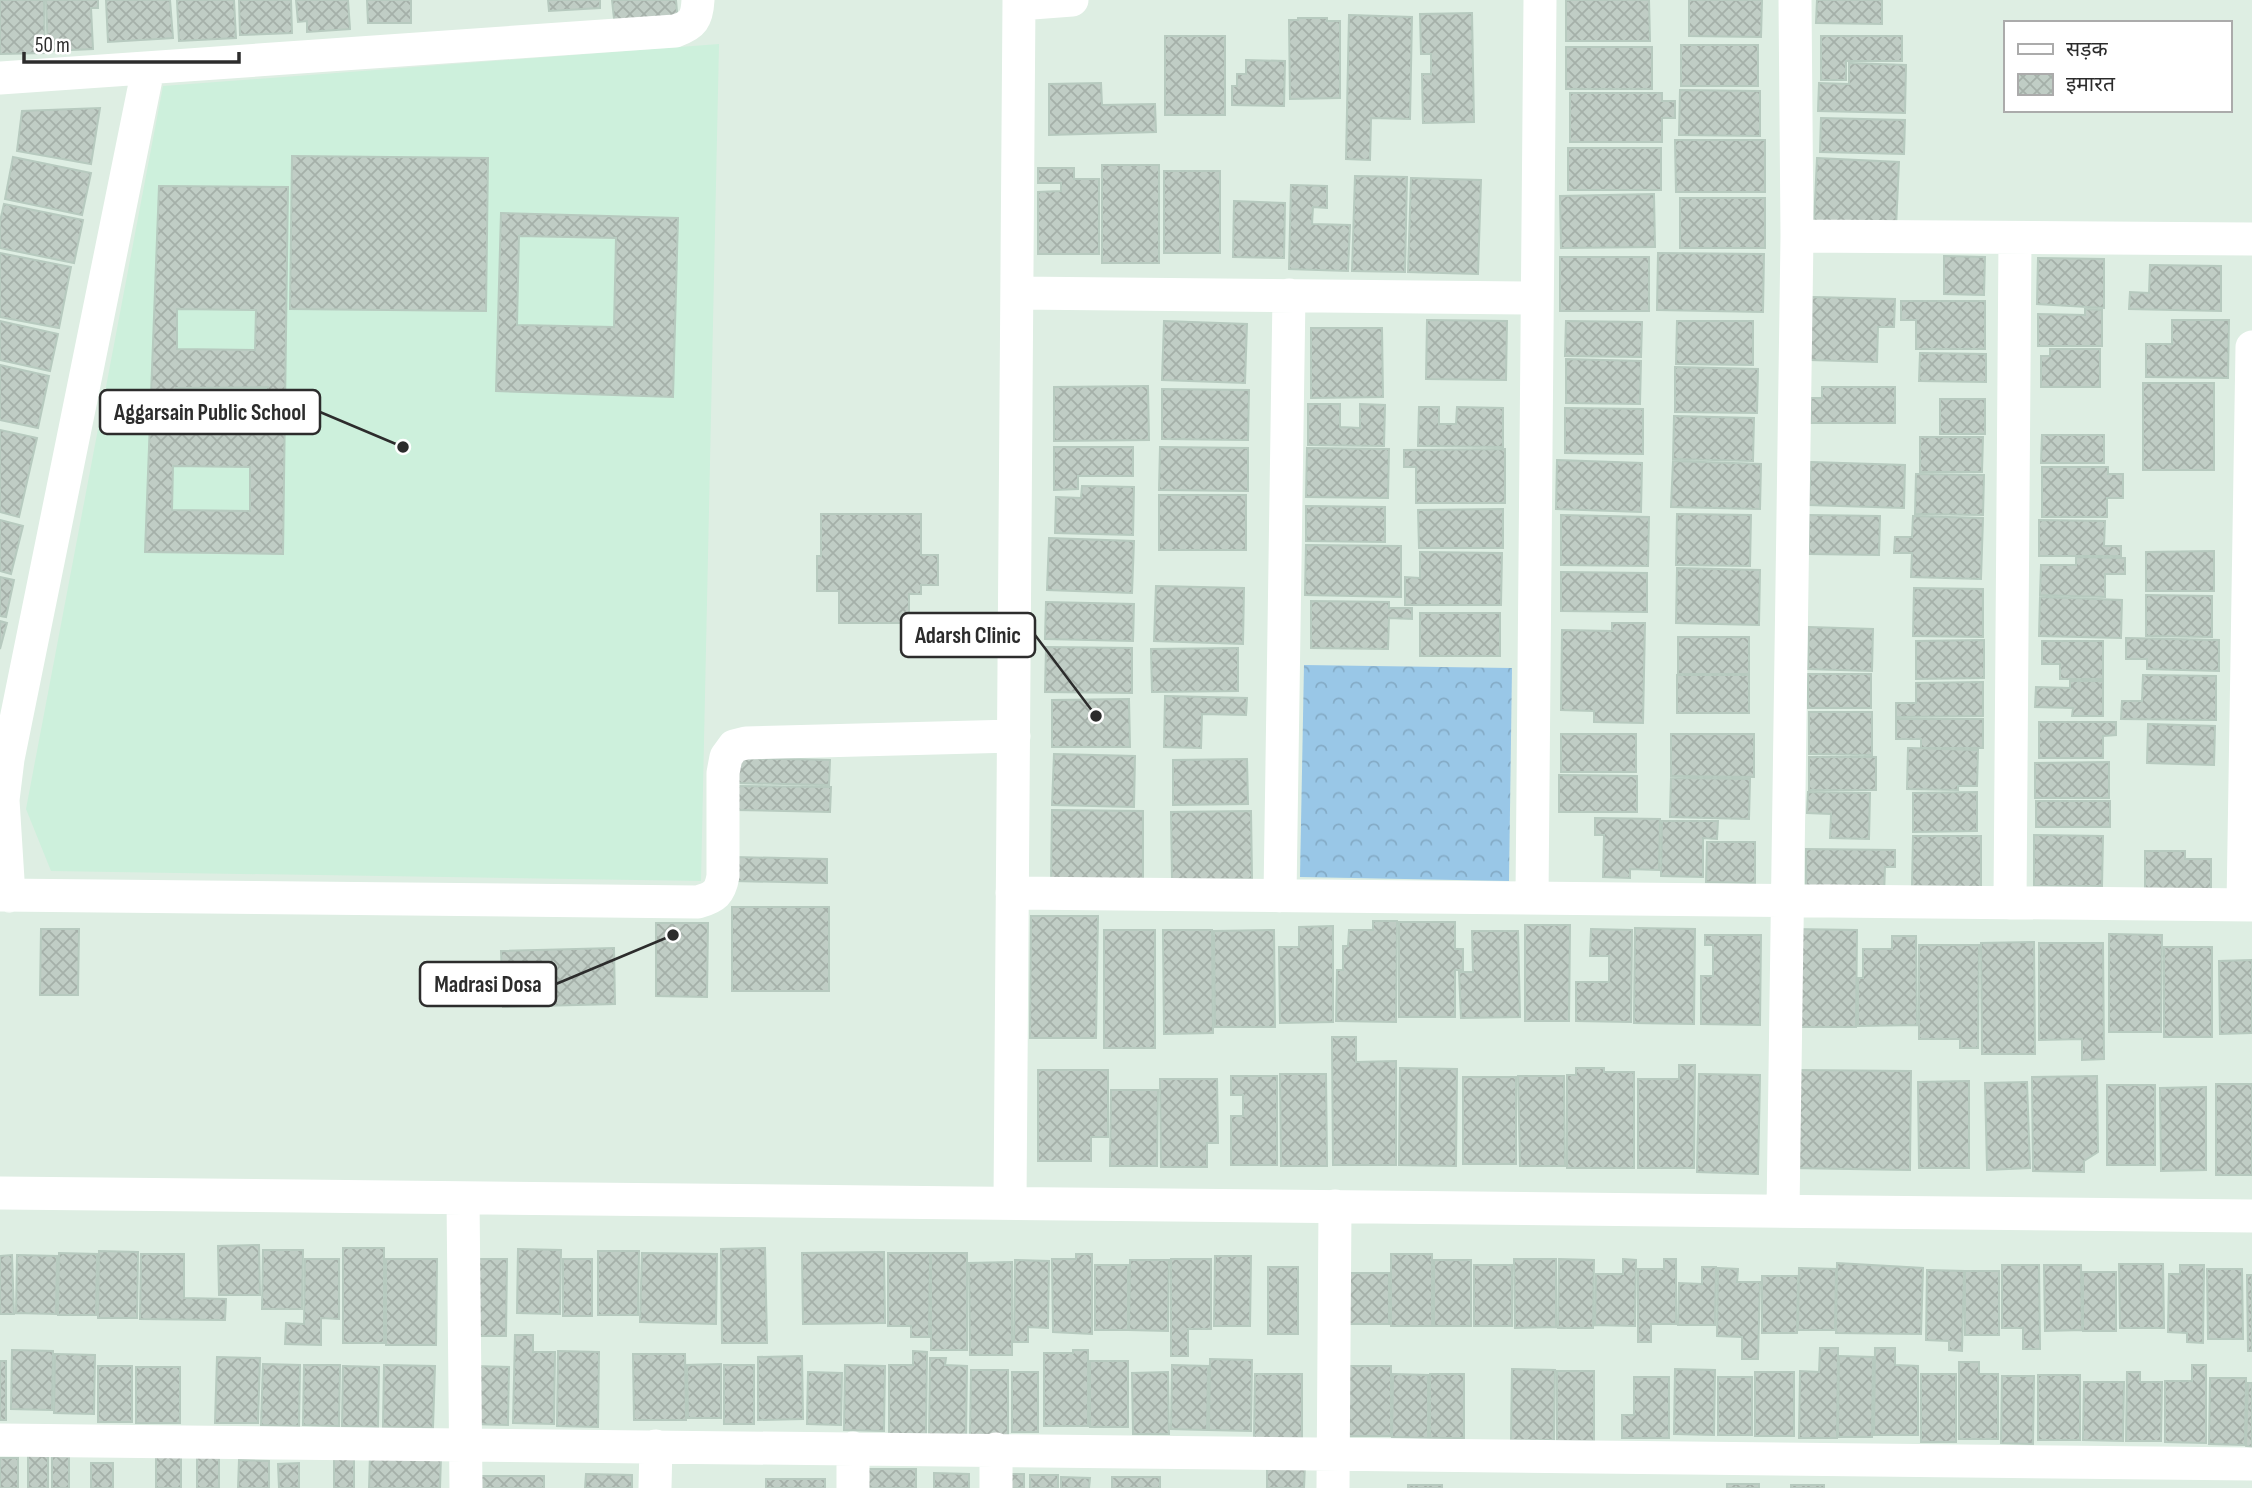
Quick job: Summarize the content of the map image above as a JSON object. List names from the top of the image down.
{
  "places": ["Aggarsain Public School", "Adarsh Clinic", "Madrasi Dosa"],
  "legend": ["सड़क", "इमारत"],
  "scale_bar": "50 m"
}
